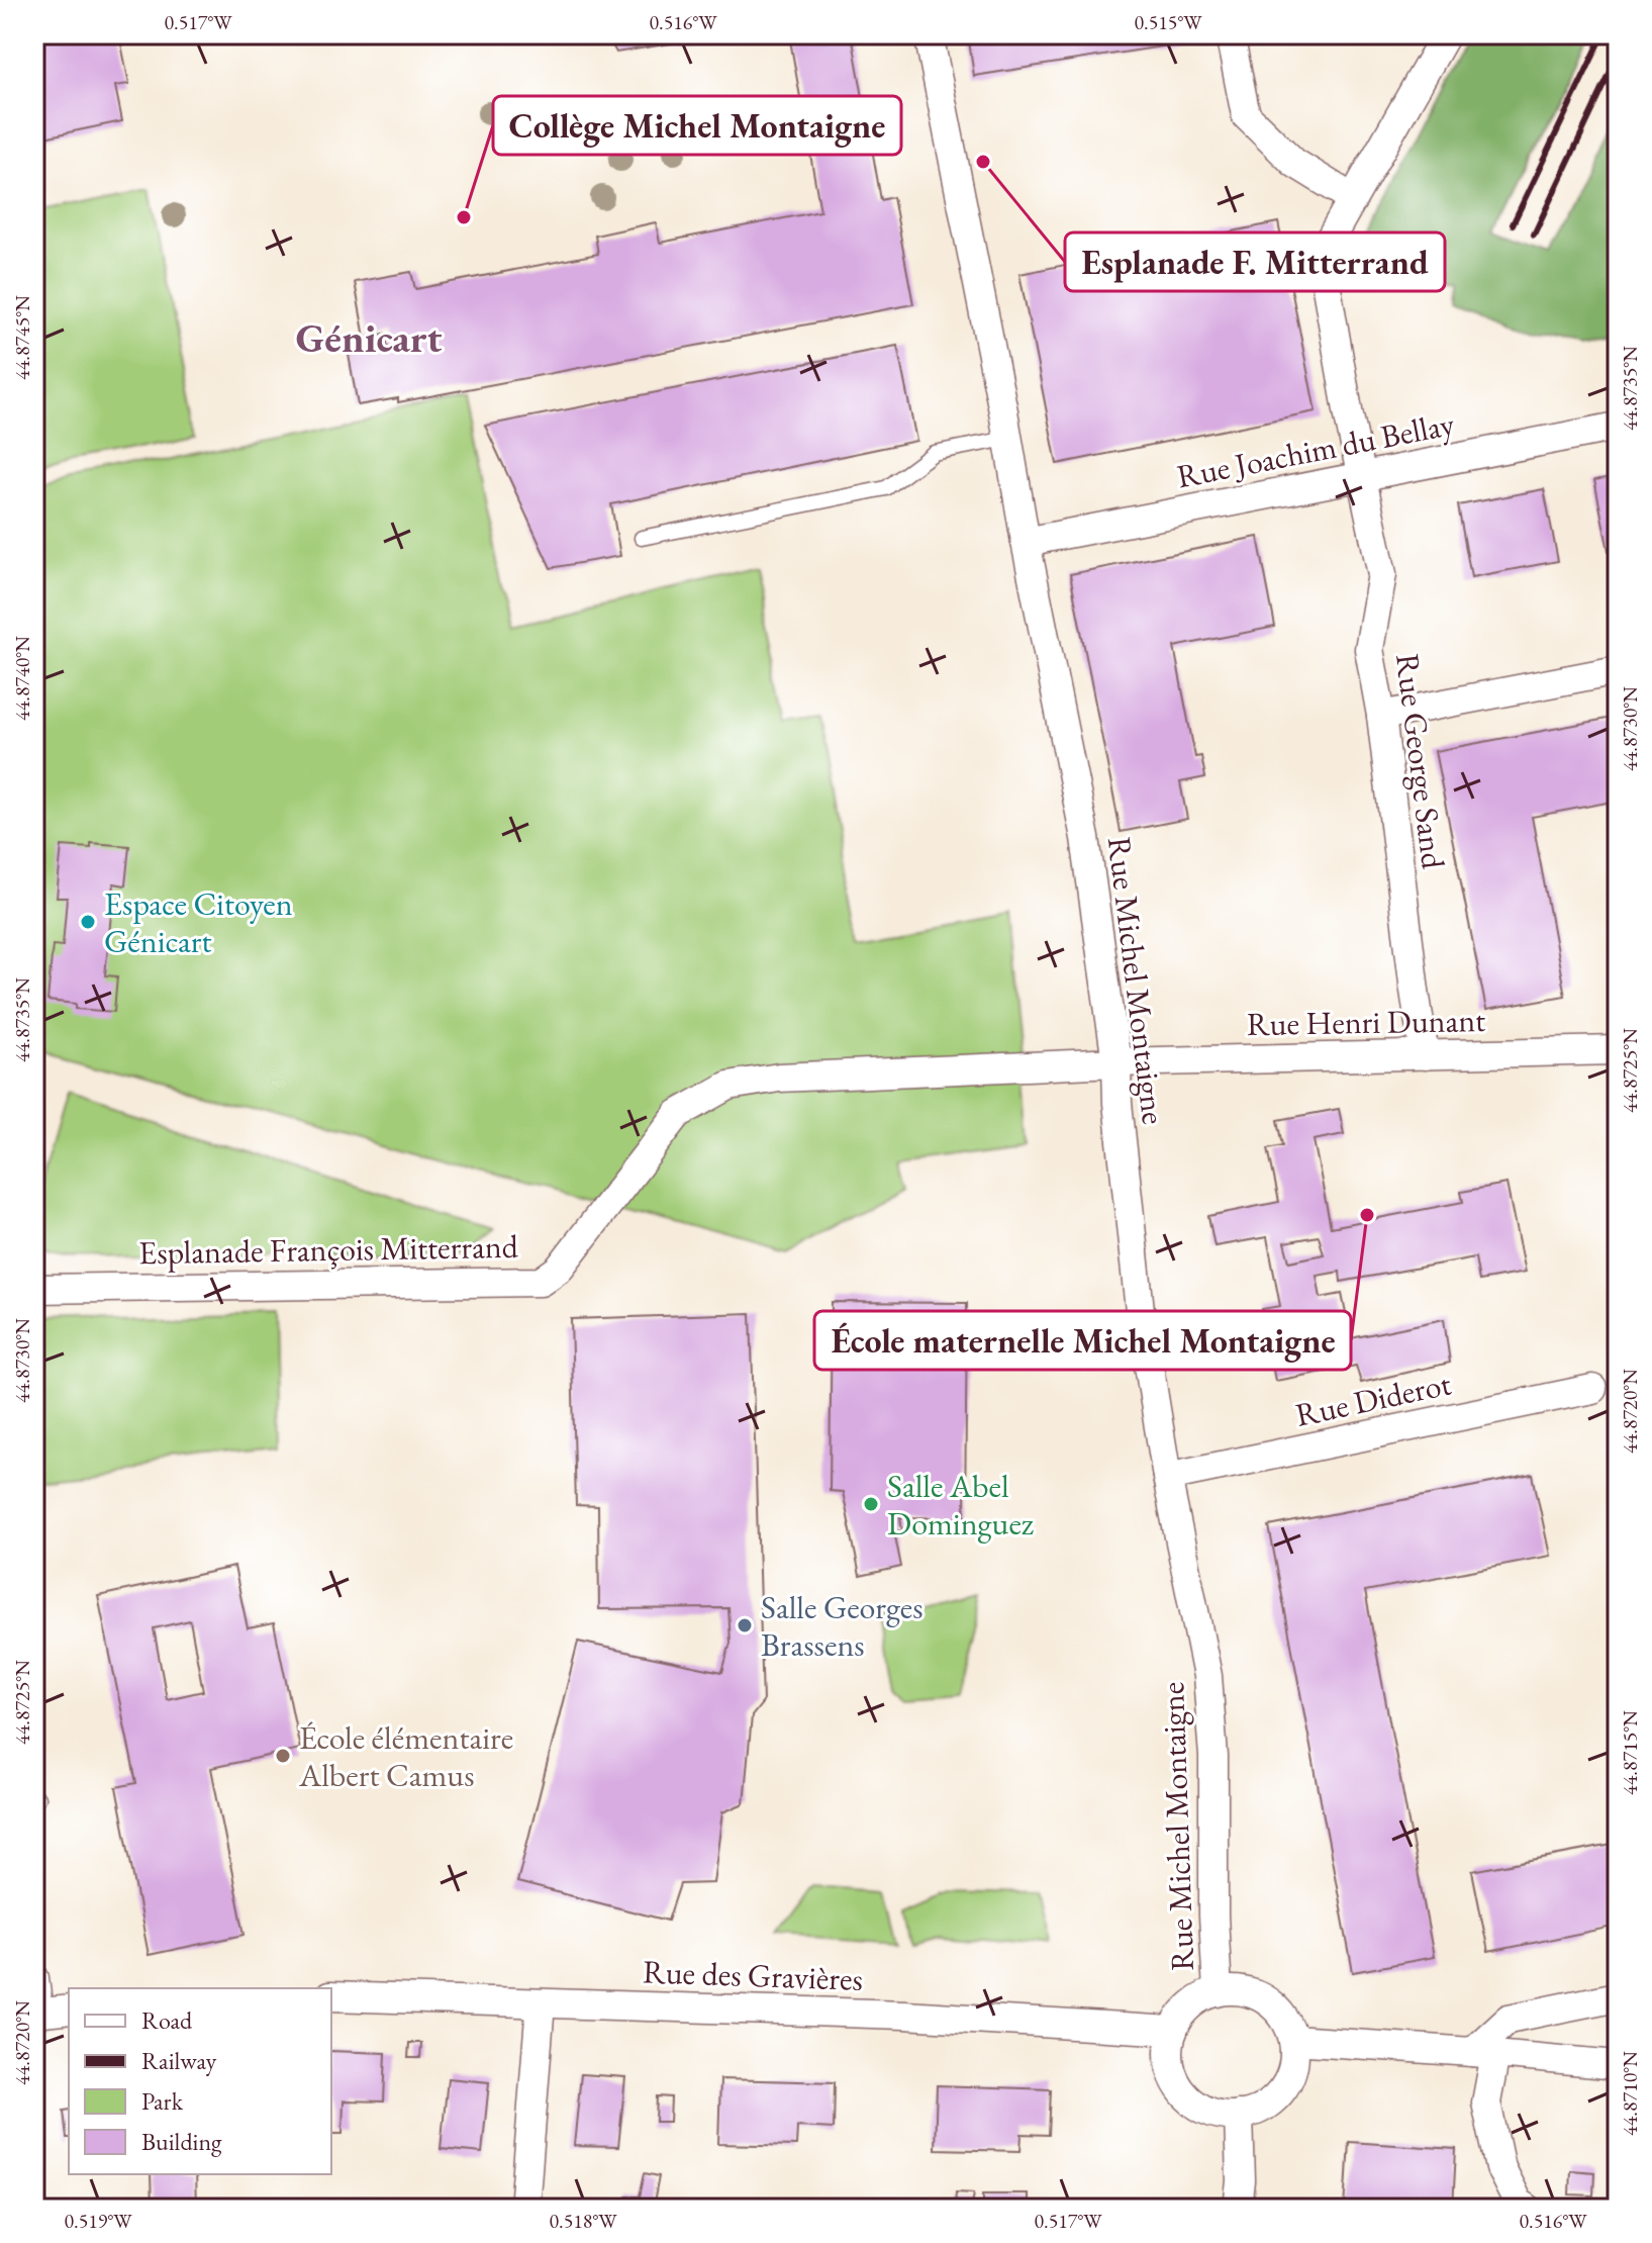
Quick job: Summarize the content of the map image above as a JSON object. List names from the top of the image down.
{
  "streets": {
    "street": [
      "Rue Joachim du Bellay",
      "Rue George Sand",
      "Rue Michel Montaigne",
      "Rue Henri Dunant",
      "Esplanade François Mitterrand",
      "Rue Diderot",
      "Rue des Gravières"
    ]
  },
  "crossings": [
    ["Rue Joachim du Bellay", "Rue George Sand"],
    ["Rue Joachim du Bellay", "Rue Michel Montaigne"],
    ["Rue George Sand", "Rue Henri Dunant"],
    ["Rue Michel Montaigne", "Rue Henri Dunant"],
    ["Rue Michel Montaigne", "Esplanade François Mitterrand"],
    ["Rue Michel Montaigne", "Rue Diderot"],
    ["Rue Michel Montaigne", "Rue des Gravières"],
    ["Rue Henri Dunant", "Esplanade François Mitterrand"]
  ],
  "districts": ["Génicart"],
  "places": [
    "Esplanade F. Mitterrand",
    "Collège Michel Montaigne",
    "Espace Citoyen Génicart",
    "École maternelle Michel Montaigne",
    "Salle Abel Dominguez",
    "Salle Georges Brassens",
    "École élémentaire Albert Camus"
  ],
  "legend": [
    "Road",
    "Railway",
    "Park",
    "Building"
  ],
  "coordinates": [
    "0.517°W",
    "0.516°W",
    "0.515°W",
    "44.8745°N",
    "44.8735°N",
    "44.8740°N",
    "44.8730°N",
    "44.8725°N",
    "44.8720°N",
    "44.8715°N",
    "44.8710°N",
    "0.519°W",
    "0.518°W"
  ]
}
